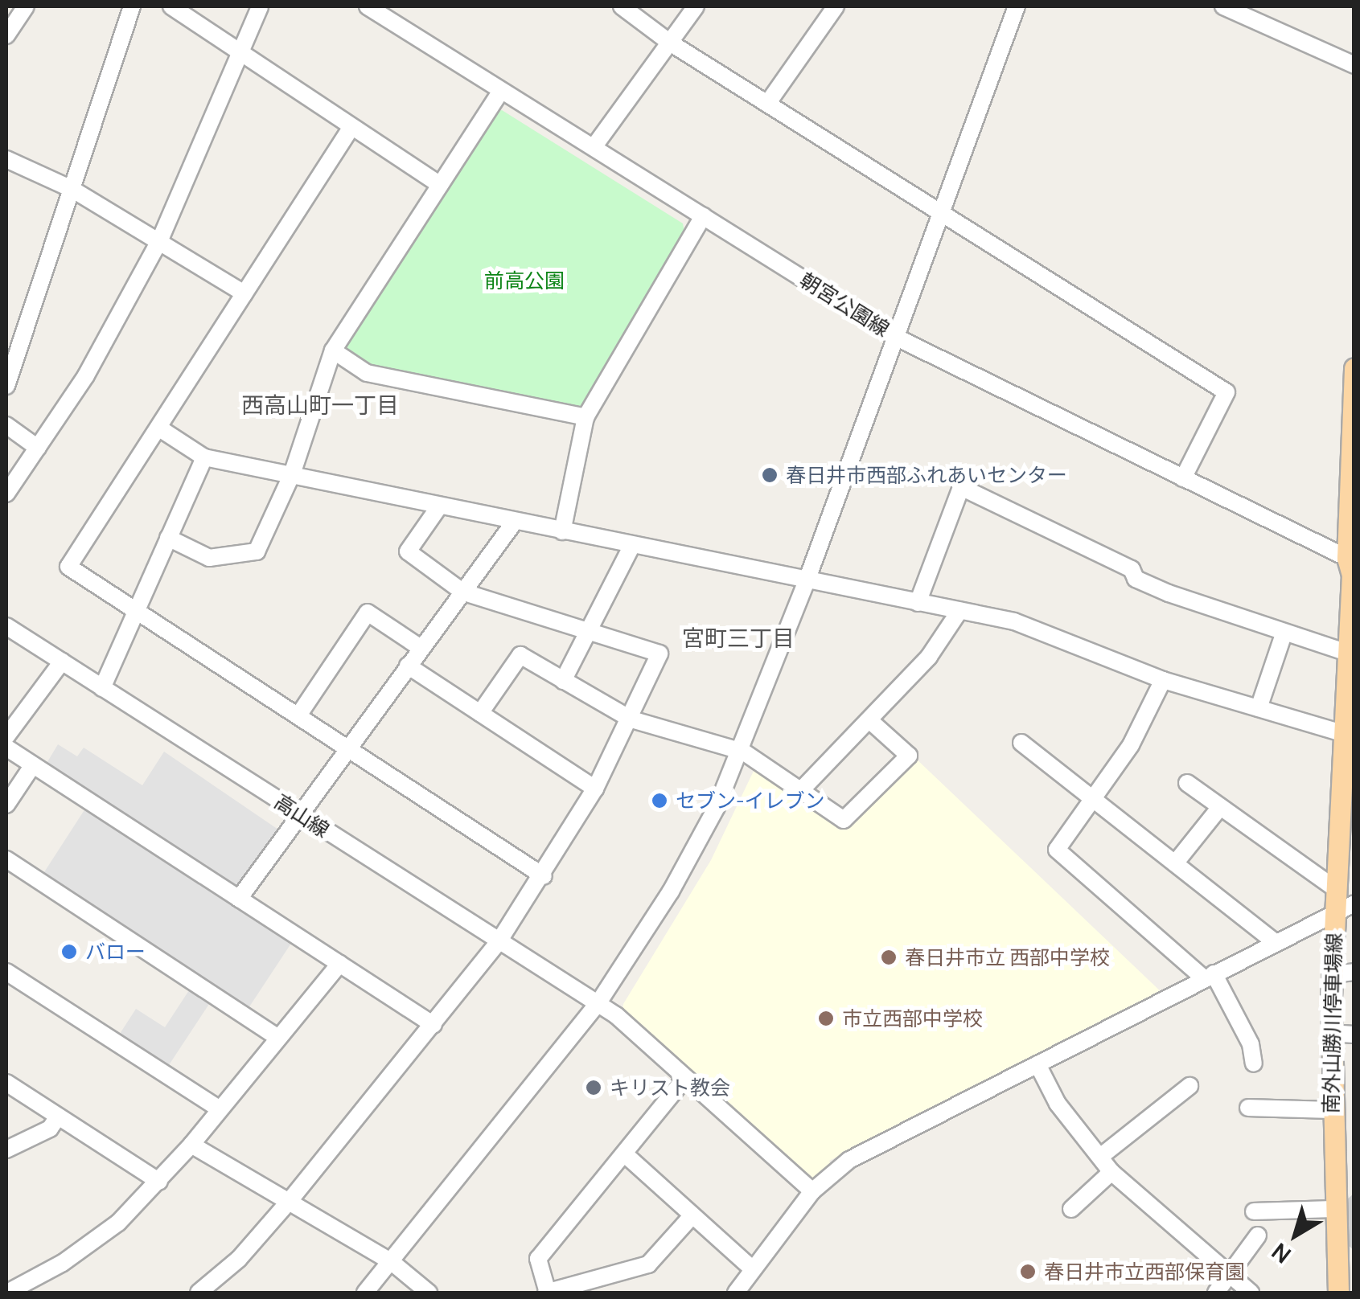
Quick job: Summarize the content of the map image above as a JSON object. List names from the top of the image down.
{
  "streets": {
    "main road": ["南外山勝川停車場線"],
    "street": ["朝宮公園線", "高山線"]
  },
  "crossings": [
    ["朝宮公園線", "南外山勝川停車場線"]
  ],
  "districts": ["西高山町一丁目", "宮町三丁目"],
  "parks": ["前高公園"],
  "places": [
    "春日井市西部ふれあいセンター",
    "セブン-イレブン",
    "バロー",
    "春日井市立 西部中学校",
    "市立西部中学校",
    "キリスト教会",
    "春日井市立西部保育園"
  ],
  "north": "bottom left"
}
